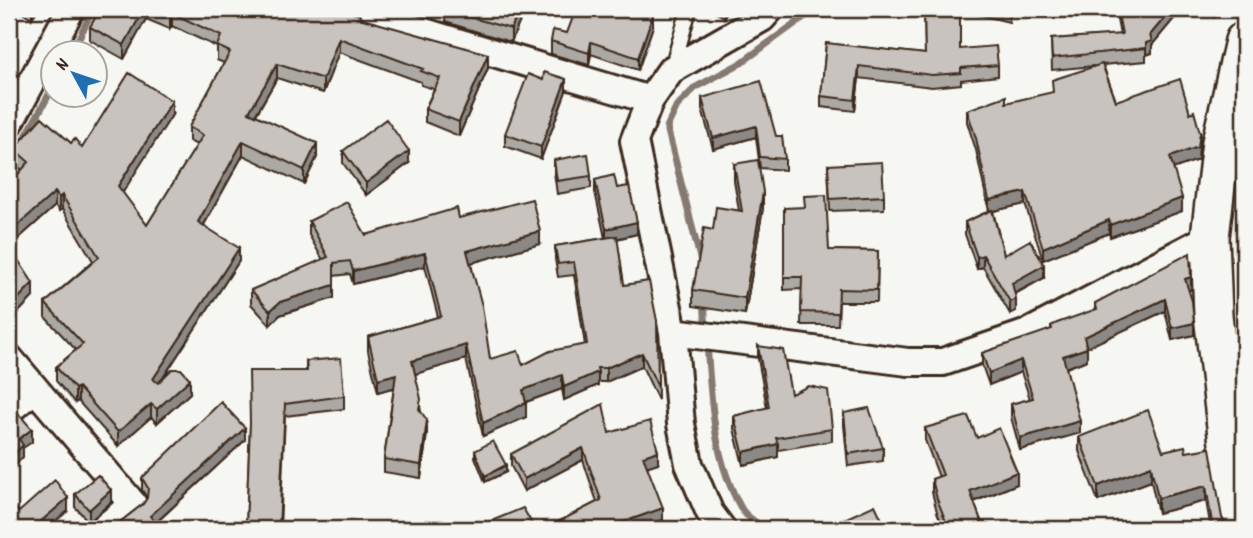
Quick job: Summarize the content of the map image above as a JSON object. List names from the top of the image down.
{
  "north": "top left"
}
